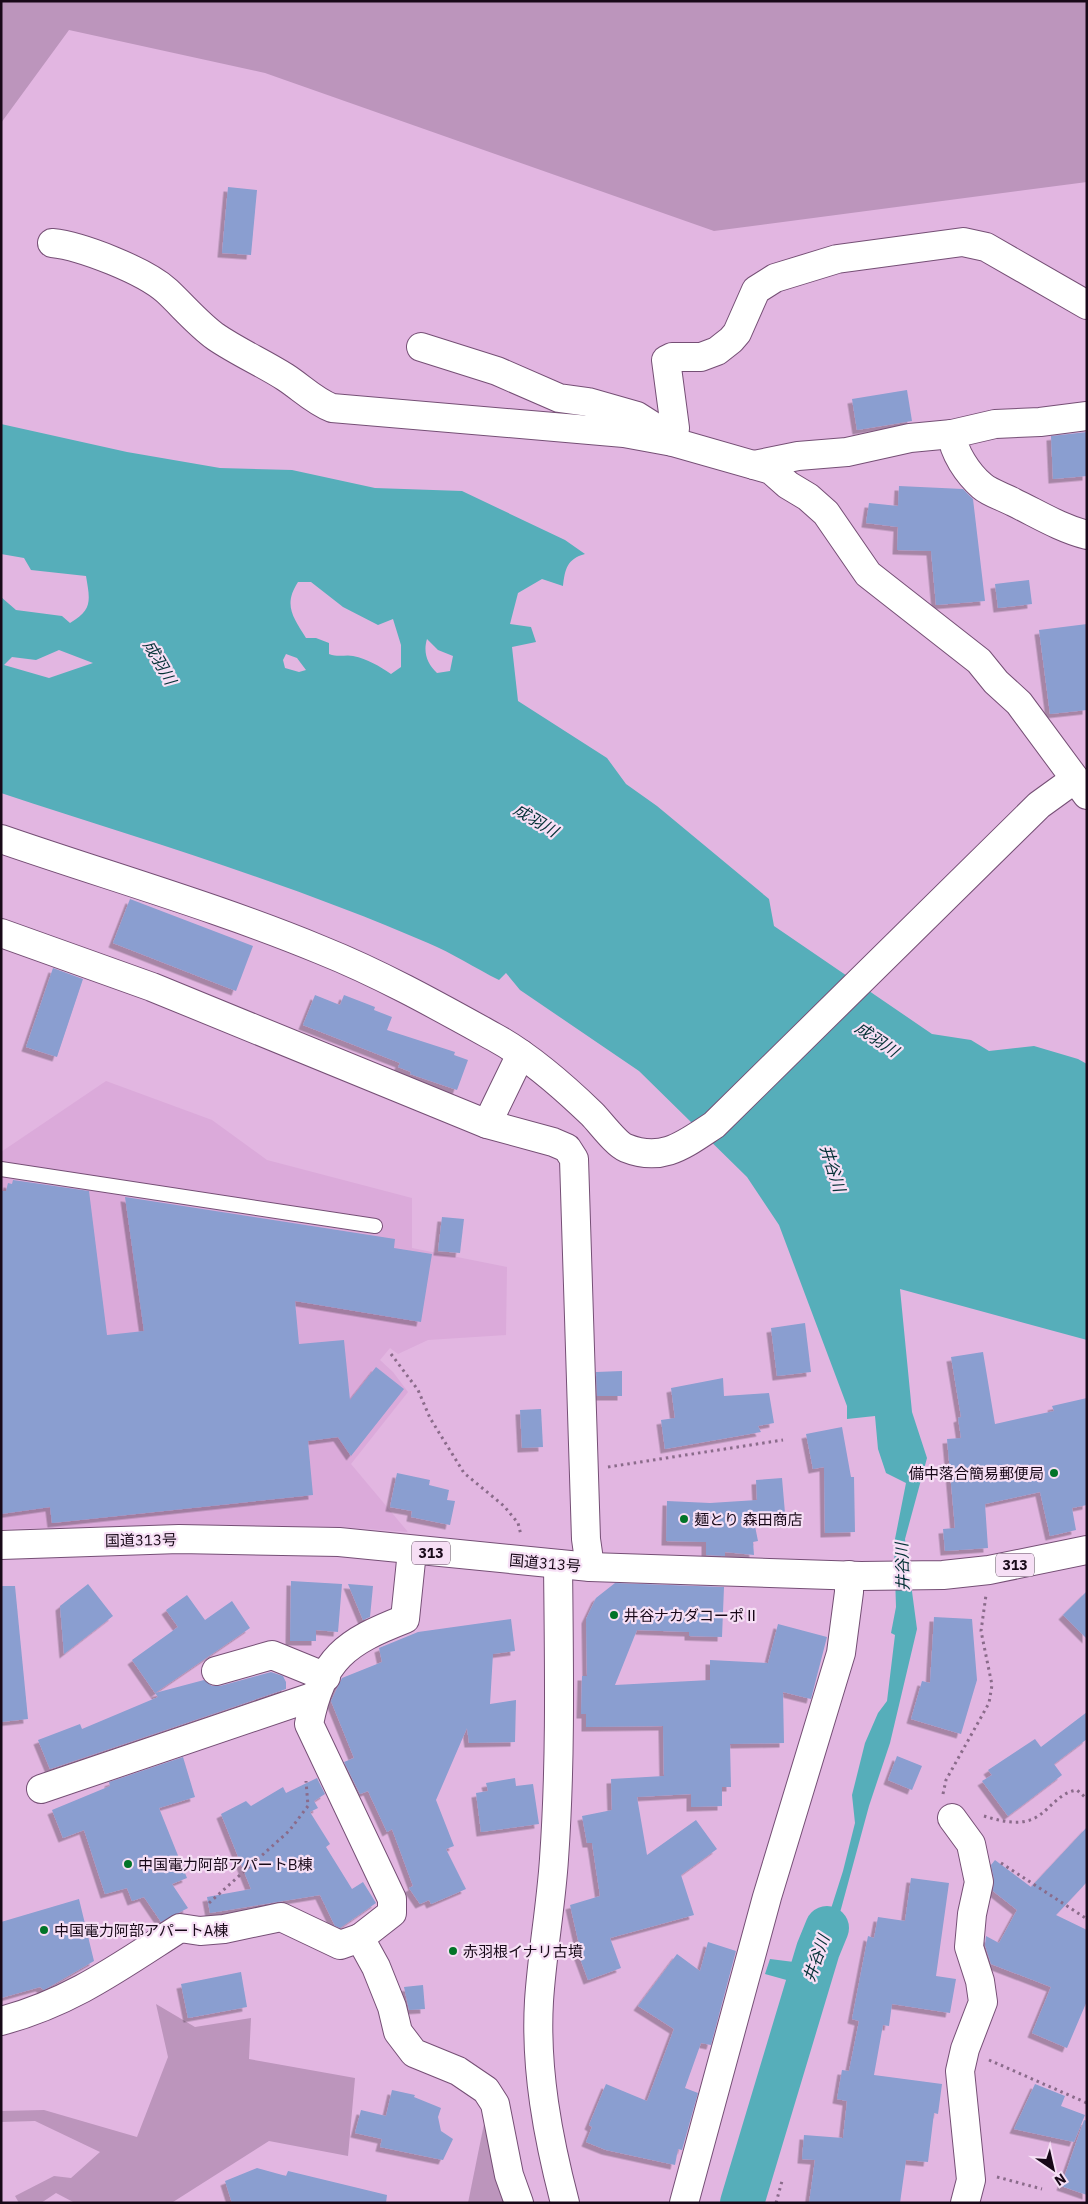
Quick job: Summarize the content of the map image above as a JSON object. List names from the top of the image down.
{
  "streets": {
    "main road": ["国道313号", "313"]
  },
  "water": ["成羽川", "井谷川"],
  "places": [
    "備中落合簡易郵便局",
    "麺とり 森田商店",
    "井谷ナカダコーポⅡ",
    "中国電力阿部アパートB棟",
    "中国電力阿部アパートA棟",
    "赤羽根イナリ古墳"
  ],
  "north": "bottom right"
}
